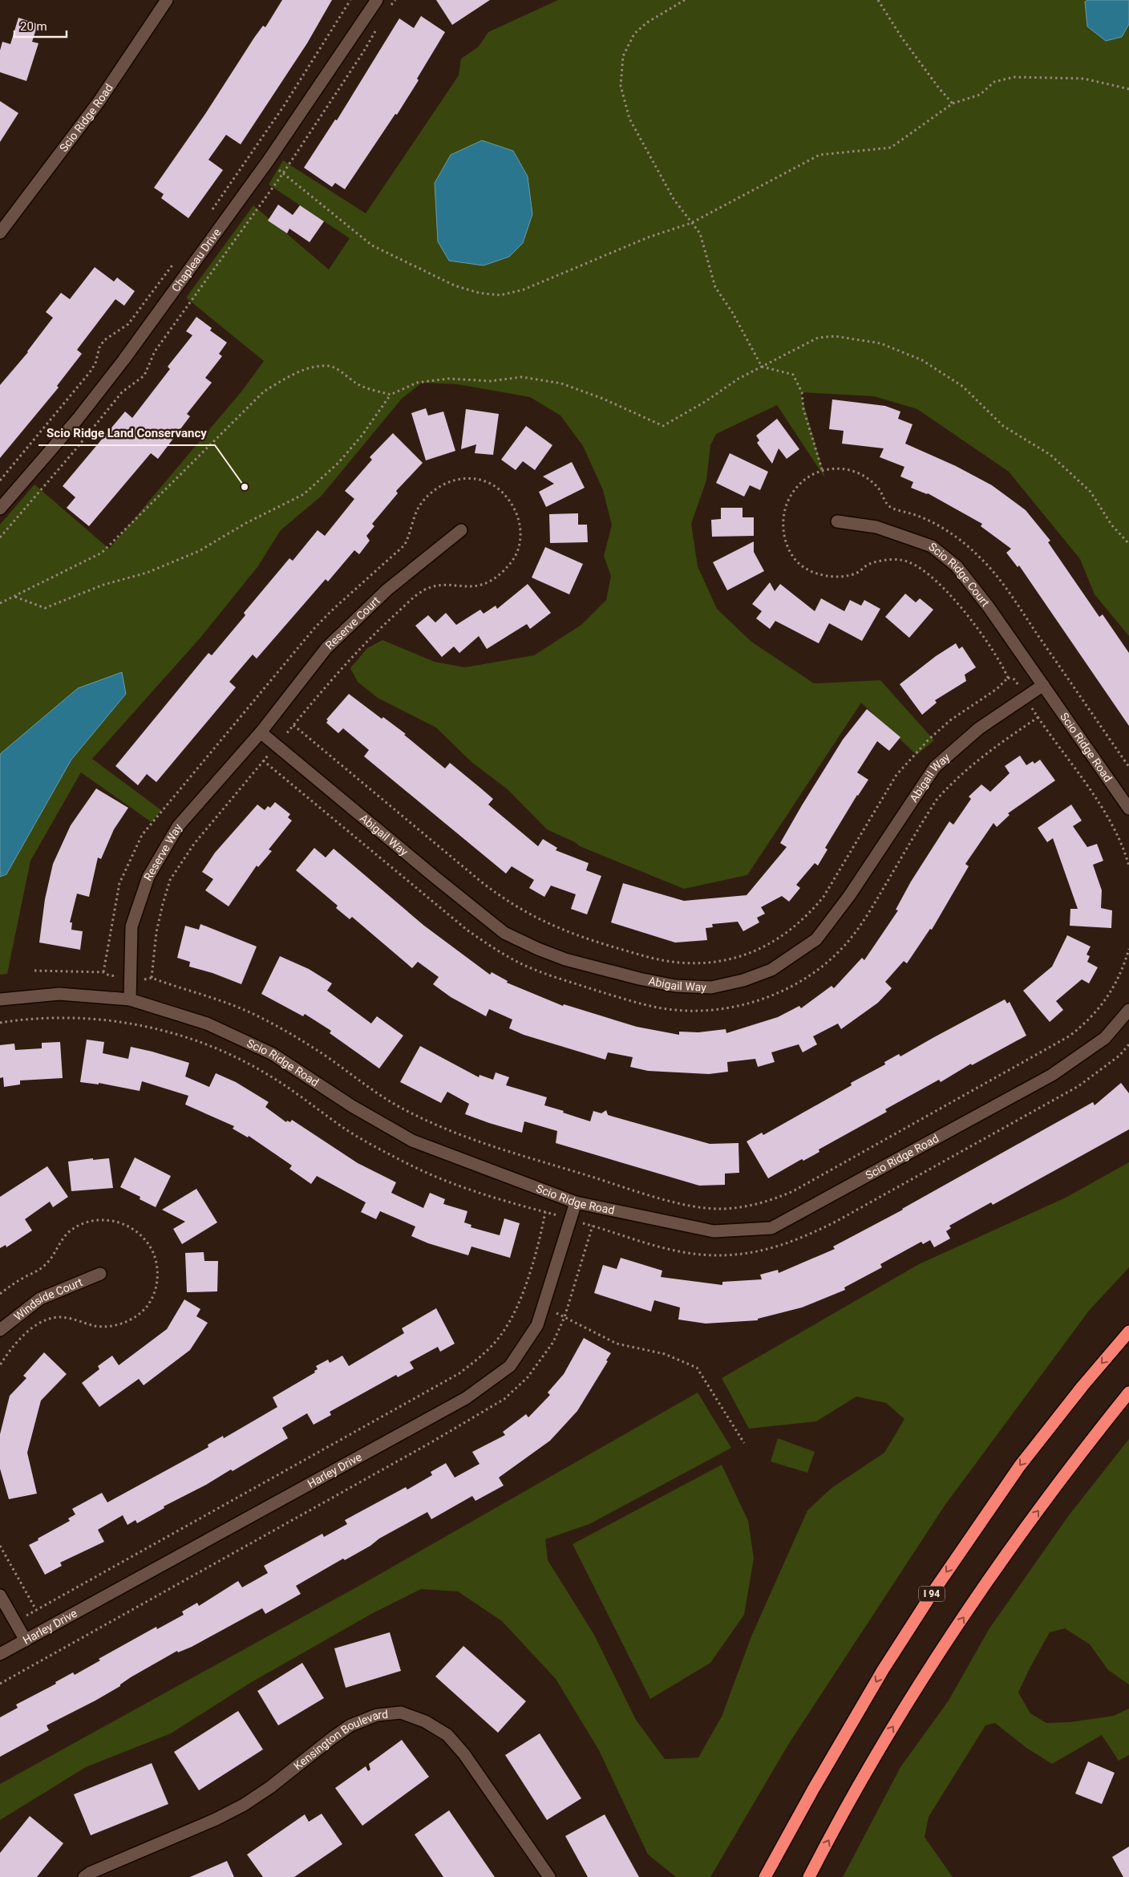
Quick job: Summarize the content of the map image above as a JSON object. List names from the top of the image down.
{
  "streets": {
    "highway": ["I 94"],
    "street": [
      "Scio Ridge Road",
      "Chapleau Drive",
      "Scio Ridge Court",
      "Reserve Court",
      "Abigail Way",
      "Reserve Way",
      "Windside Court",
      "Harley Drive",
      "Kensington Boulevard"
    ]
  },
  "crossings": [
    ["Scio Ridge Road", "Scio Ridge Court"],
    ["Scio Ridge Road", "Abigail Way"],
    ["Scio Ridge Road", "Reserve Way"],
    ["Scio Ridge Road", "Harley Drive"],
    ["Scio Ridge Court", "Abigail Way"],
    ["Reserve Court", "Abigail Way"],
    ["Reserve Court", "Reserve Way"],
    ["Abigail Way", "Reserve Way"]
  ],
  "places": ["Scio Ridge Land Conservancy"],
  "scale_bar": "20 m"
}
